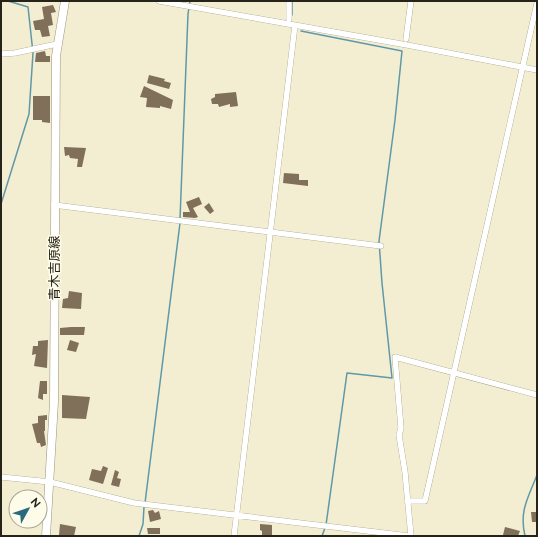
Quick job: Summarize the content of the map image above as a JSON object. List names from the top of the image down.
{
  "streets": {
    "main road": ["青木吉原線"]
  },
  "north": "top right"
}
